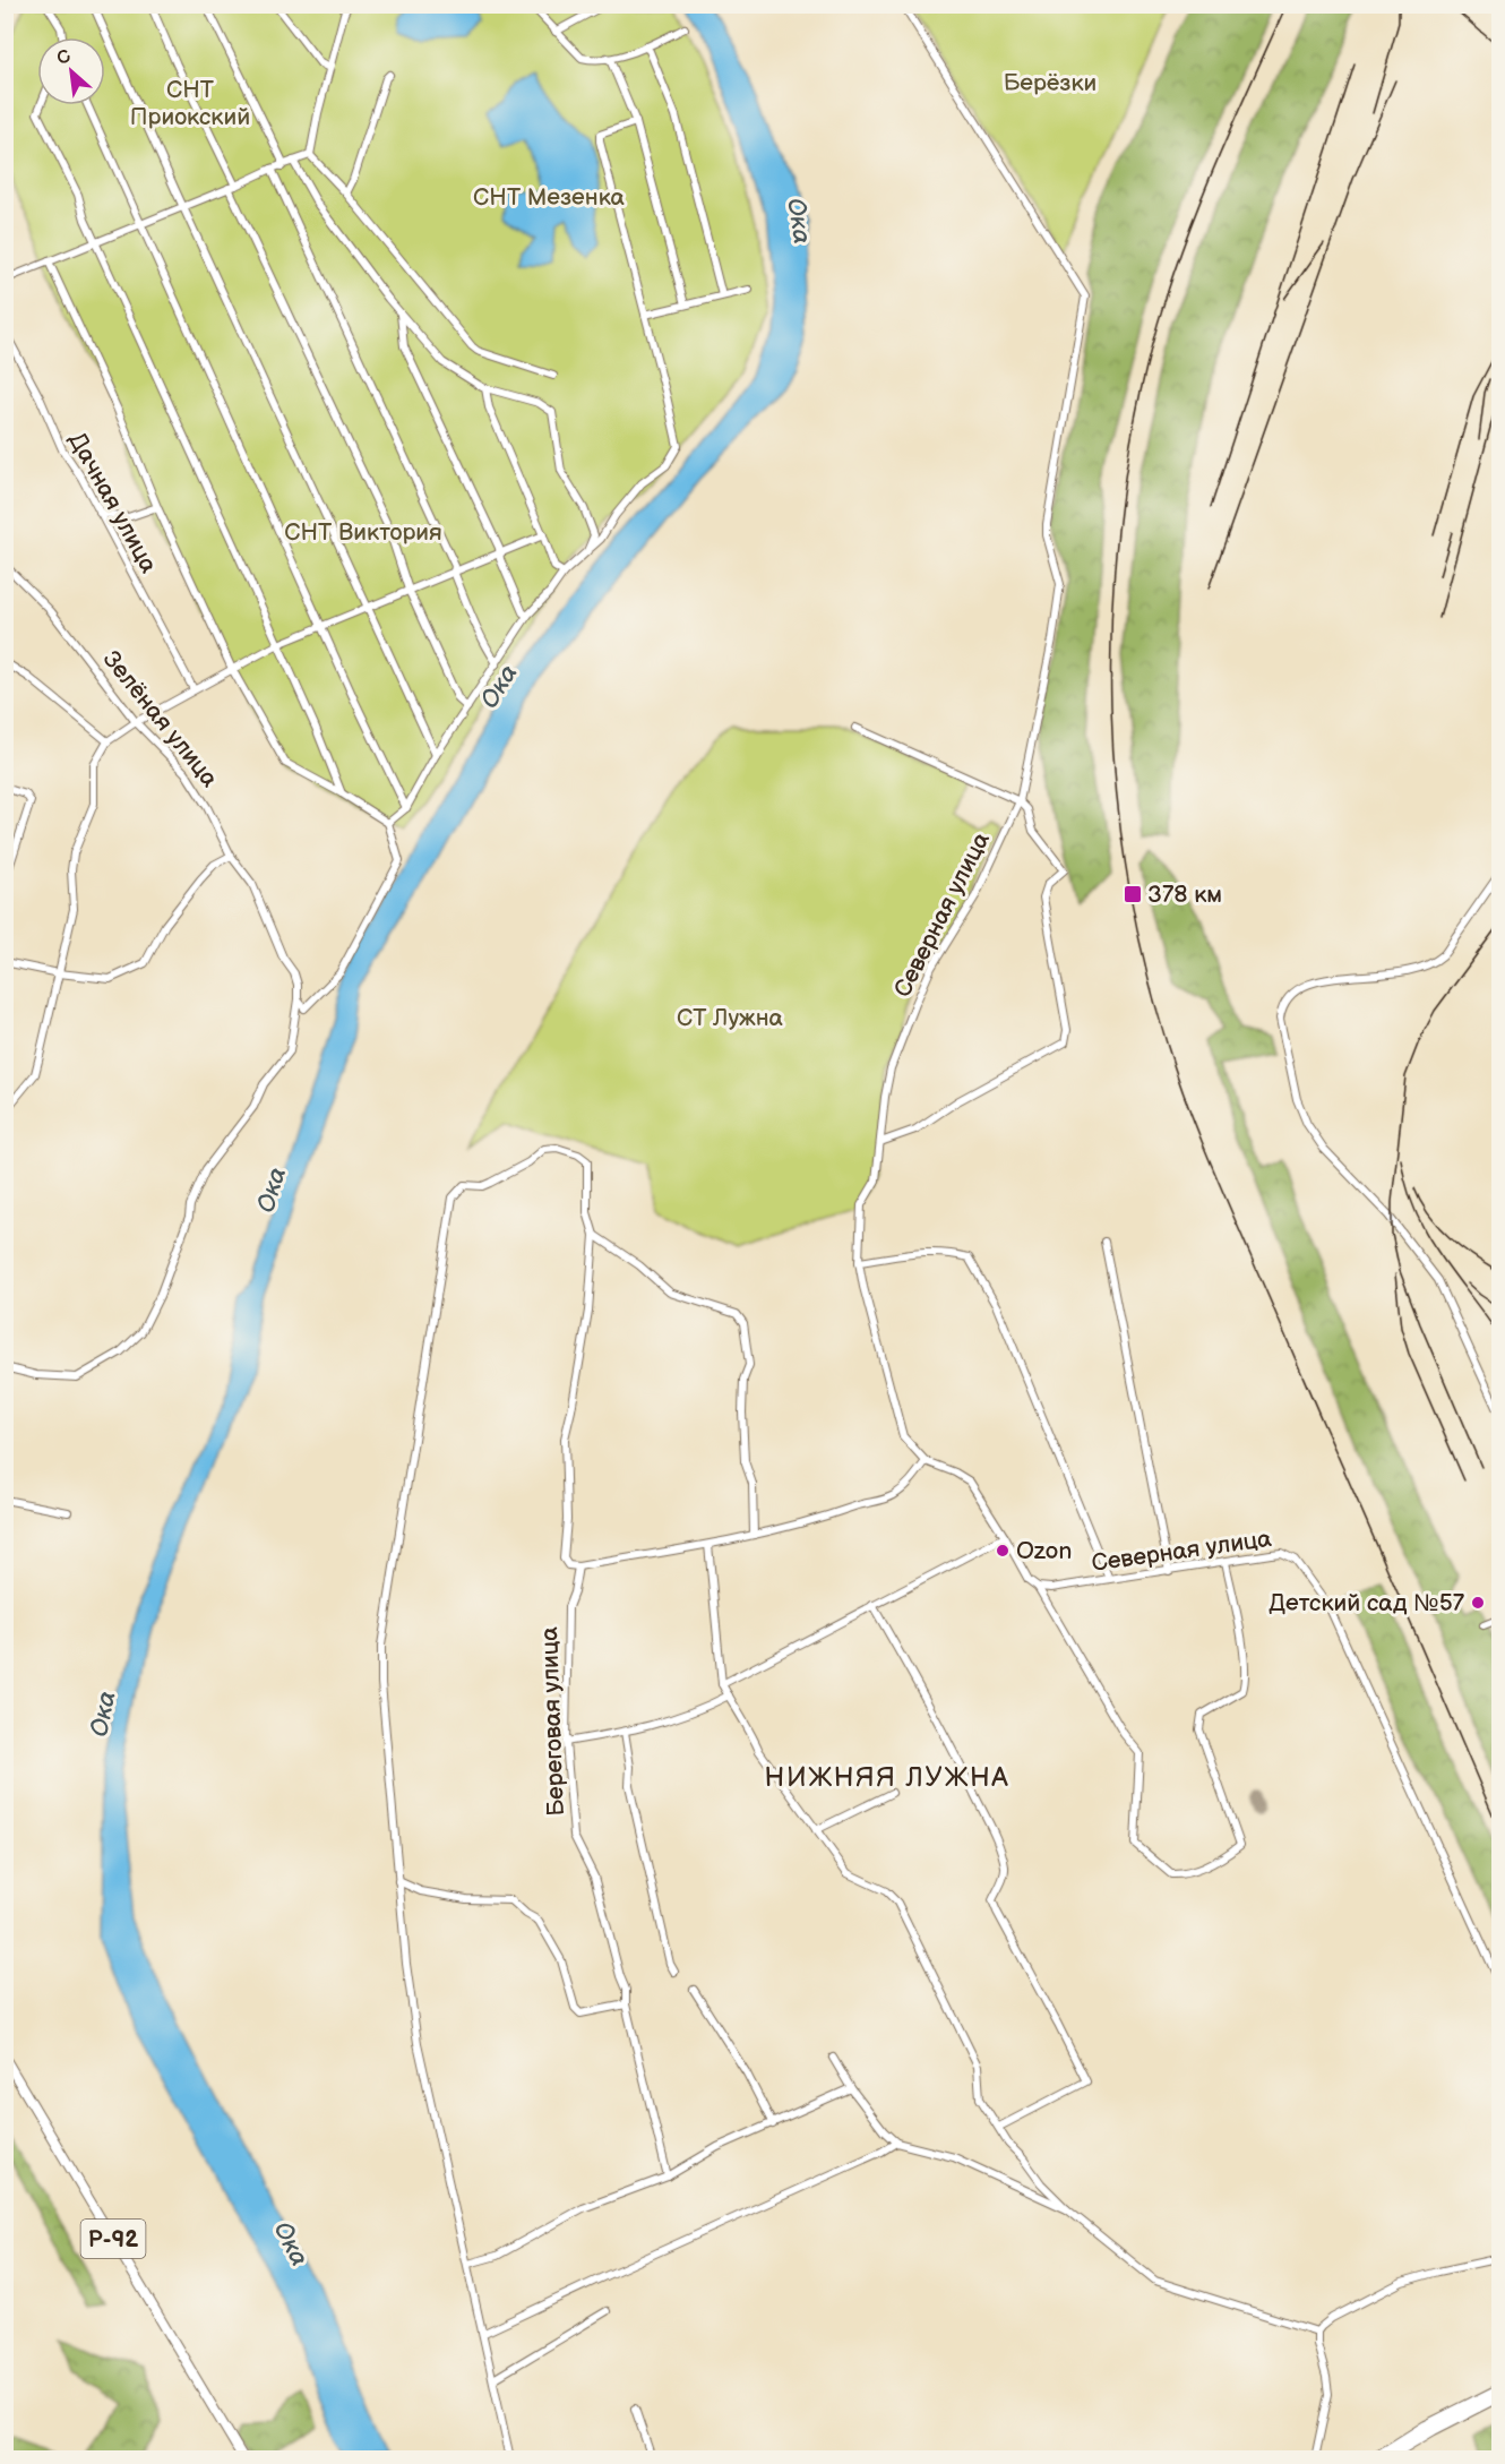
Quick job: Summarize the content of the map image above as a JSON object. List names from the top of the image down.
{
  "streets": {
    "main road": ["Р-92"],
    "street": [
      "Дачная улица",
      "Зелёная улица",
      "Северная улица",
      "Береговая улица"
    ]
  },
  "districts": ["НИЖНЯЯ ЛУЖНА"],
  "water": ["Ока"],
  "parks": [
    "Берёзки",
    "СНТ Приокский",
    "СНТ Мезенка",
    "СНТ Виктория",
    "СТ Лужна"
  ],
  "places": {
    "transit": ["378 км"],
    "other": ["Ozon", "Детский сад №57"]
  },
  "north": "top left"
}
